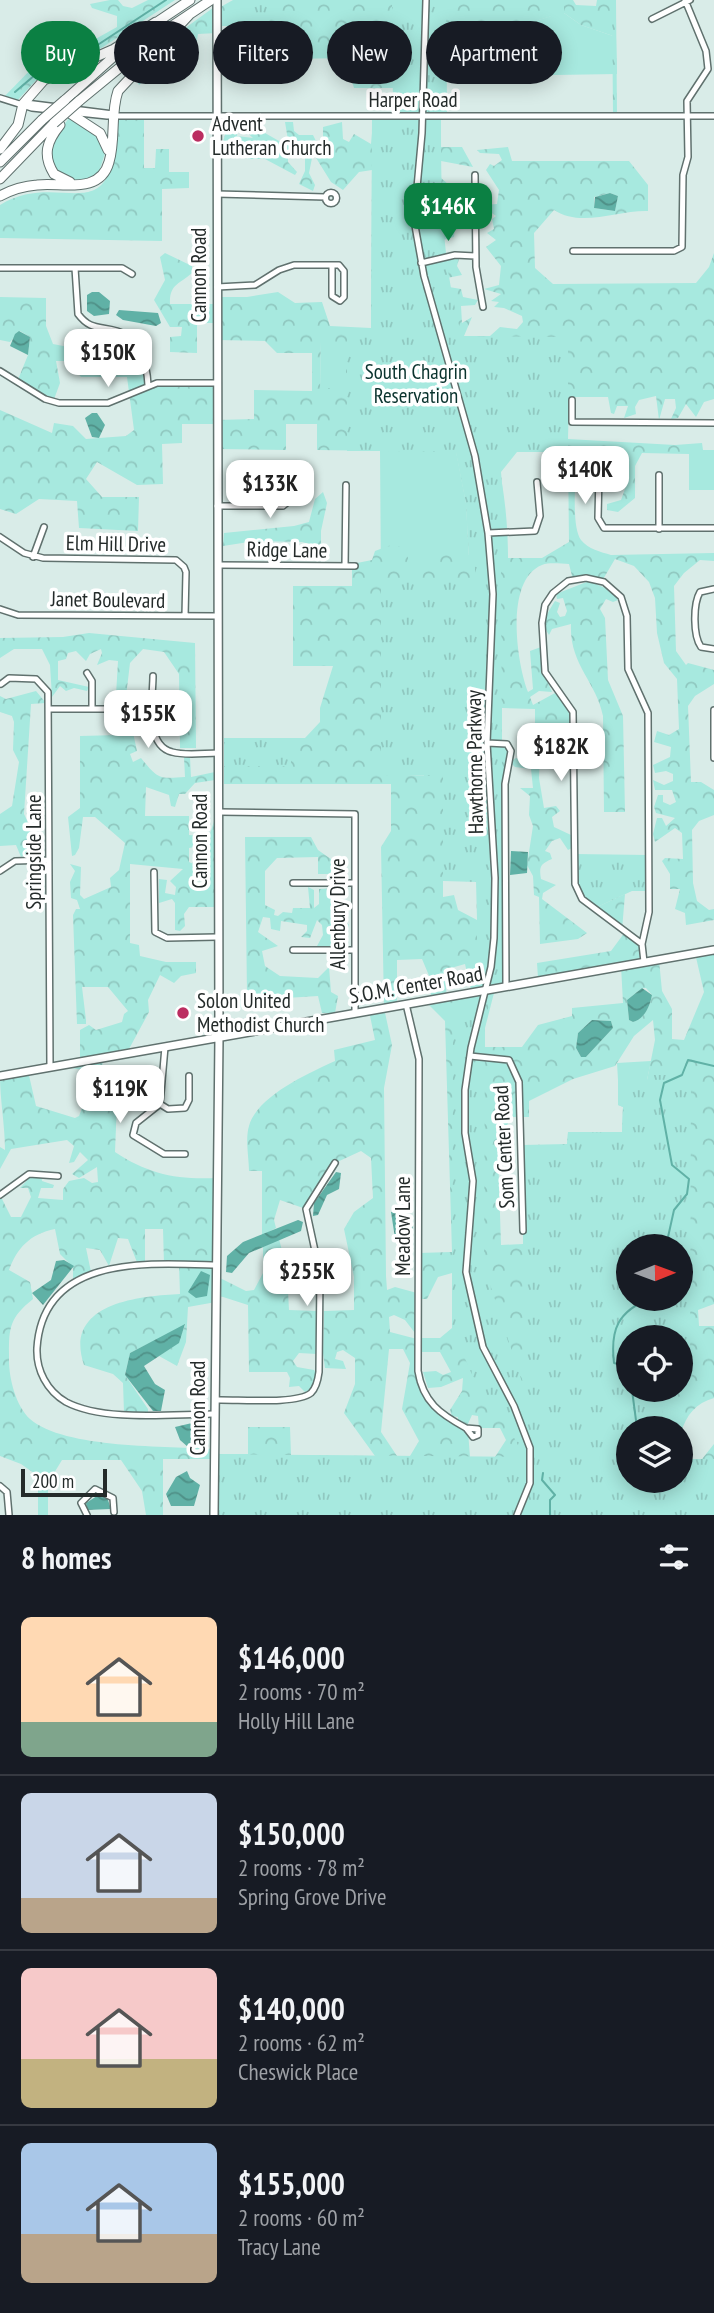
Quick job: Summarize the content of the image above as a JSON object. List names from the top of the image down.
{
  "streets": {
    "main road": ["Cannon Road", "S.O.M. Center Road"],
    "street": [
      "Harper Road",
      "Elm Hill Drive",
      "Ridge Lane",
      "Janet Boulevard",
      "Hawthorne Parkway",
      "Springside Lane",
      "Allenbury Drive",
      "Som Center Road",
      "Meadow Lane"
    ]
  },
  "crossings": [
    ["Harper Road", "Cannon Road"],
    ["Harper Road", "Hawthorne Parkway"],
    ["Cannon Road", "Ridge Lane"],
    ["Cannon Road", "Janet Boulevard"],
    ["Cannon Road", "Allenbury Drive"],
    ["Cannon Road", "S.O.M. Center Road"],
    ["Elm Hill Drive", "Janet Boulevard"],
    ["Hawthorne Parkway", "S.O.M. Center Road"],
    ["Hawthorne Parkway", "Som Center Road"],
    ["Springside Lane", "S.O.M. Center Road"],
    ["Allenbury Drive", "S.O.M. Center Road"],
    ["S.O.M. Center Road", "Meadow Lane"]
  ],
  "parks": ["South Chagrin Reservation"],
  "places": ["Advent Lutheran Church", "Solon United Methodist Church"],
  "scale_bar": "200 m",
  "north": "right",
  "page": {
    "chip": [
      "Buy",
      "Rent",
      "Filters",
      "New",
      "Apartment"
    ],
    "price": [
      "$146K",
      "$150K",
      "$140K",
      "$133K",
      "$155K",
      "$182K",
      "$119K",
      "$255K"
    ],
    "scale": "200 m",
    "heading": "8 homes",
    "list": [
      {
        "name": "$146,000",
        "note": "2 rooms · 70 m² · Holly Hill Lane"
      },
      {
        "name": "$150,000",
        "note": "2 rooms · 78 m² · Spring Grove Drive"
      },
      {
        "name": "$140,000",
        "note": "2 rooms · 62 m² · Cheswick Place"
      },
      {
        "name": "$155,000",
        "note": "2 rooms · 60 m² · Tracy Lane"
      }
    ]
  }
}
